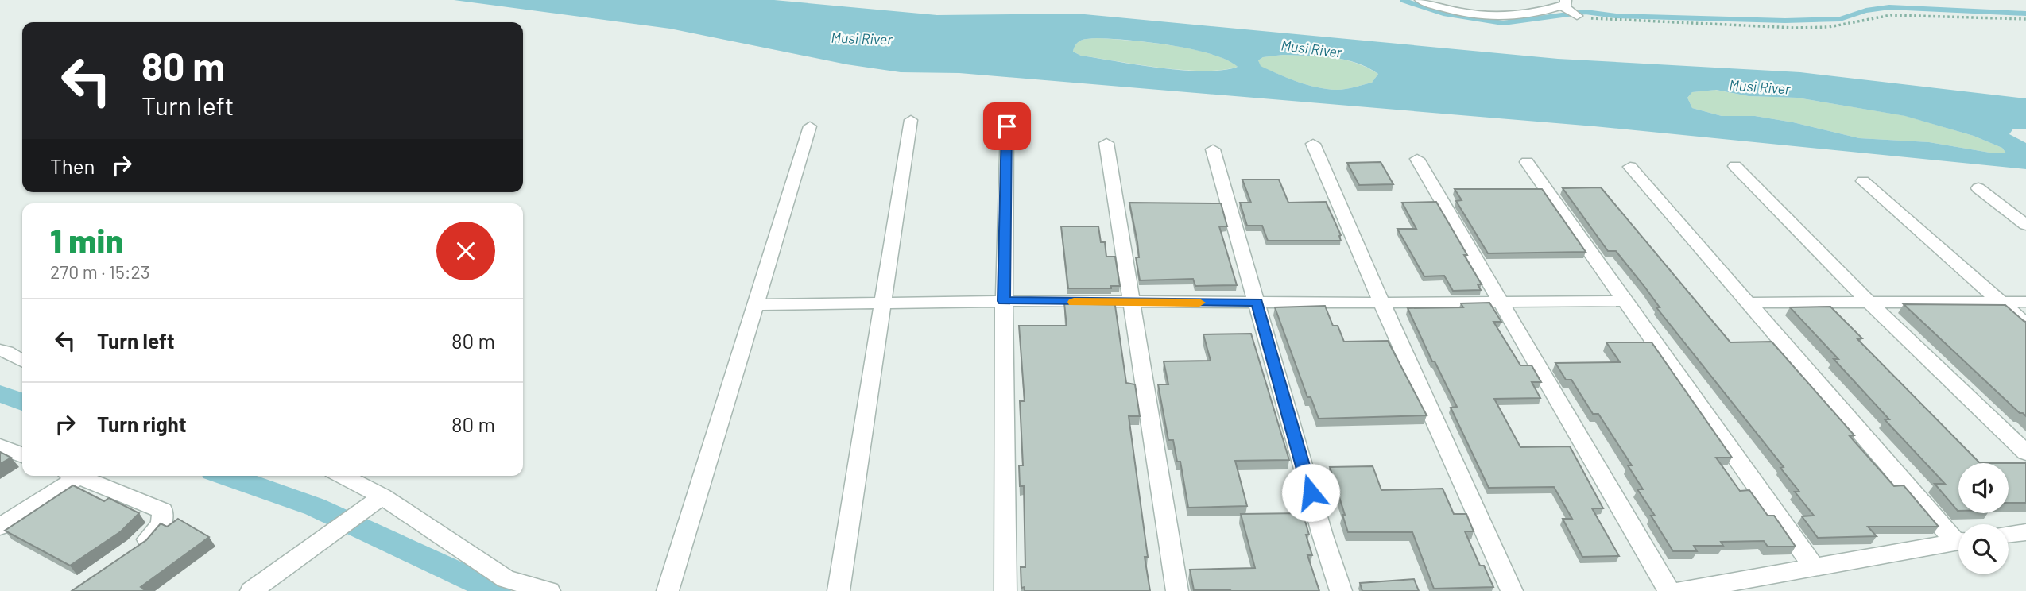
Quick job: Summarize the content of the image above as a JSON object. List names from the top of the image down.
{
  "water": ["Musi River"],
  "page": {
    "turn": ["80 m", "Turn left"],
    "then": "Then",
    "heading": ["1 min", "270 m · 15:23"],
    "list": [
      {
        "name": "Turn left",
        "value": "80 m"
      },
      {
        "name": "Turn right",
        "value": "80 m"
      }
    ]
  }
}
